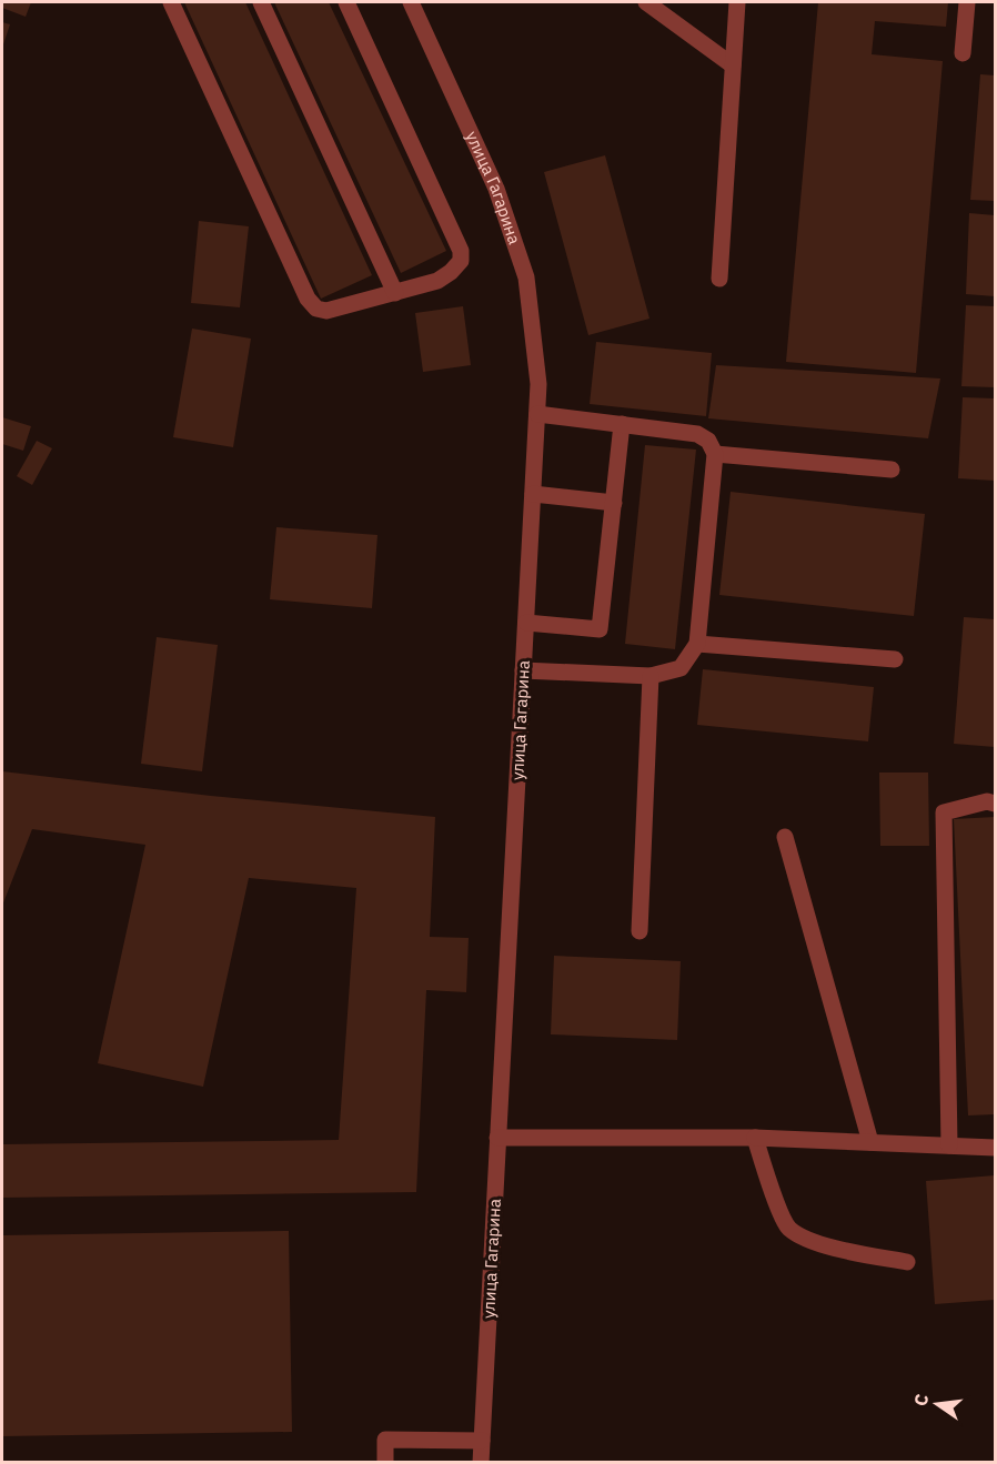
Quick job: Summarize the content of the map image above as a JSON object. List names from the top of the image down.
{
  "streets": {
    "street": ["улица Гагарина"]
  },
  "north": "left"
}
